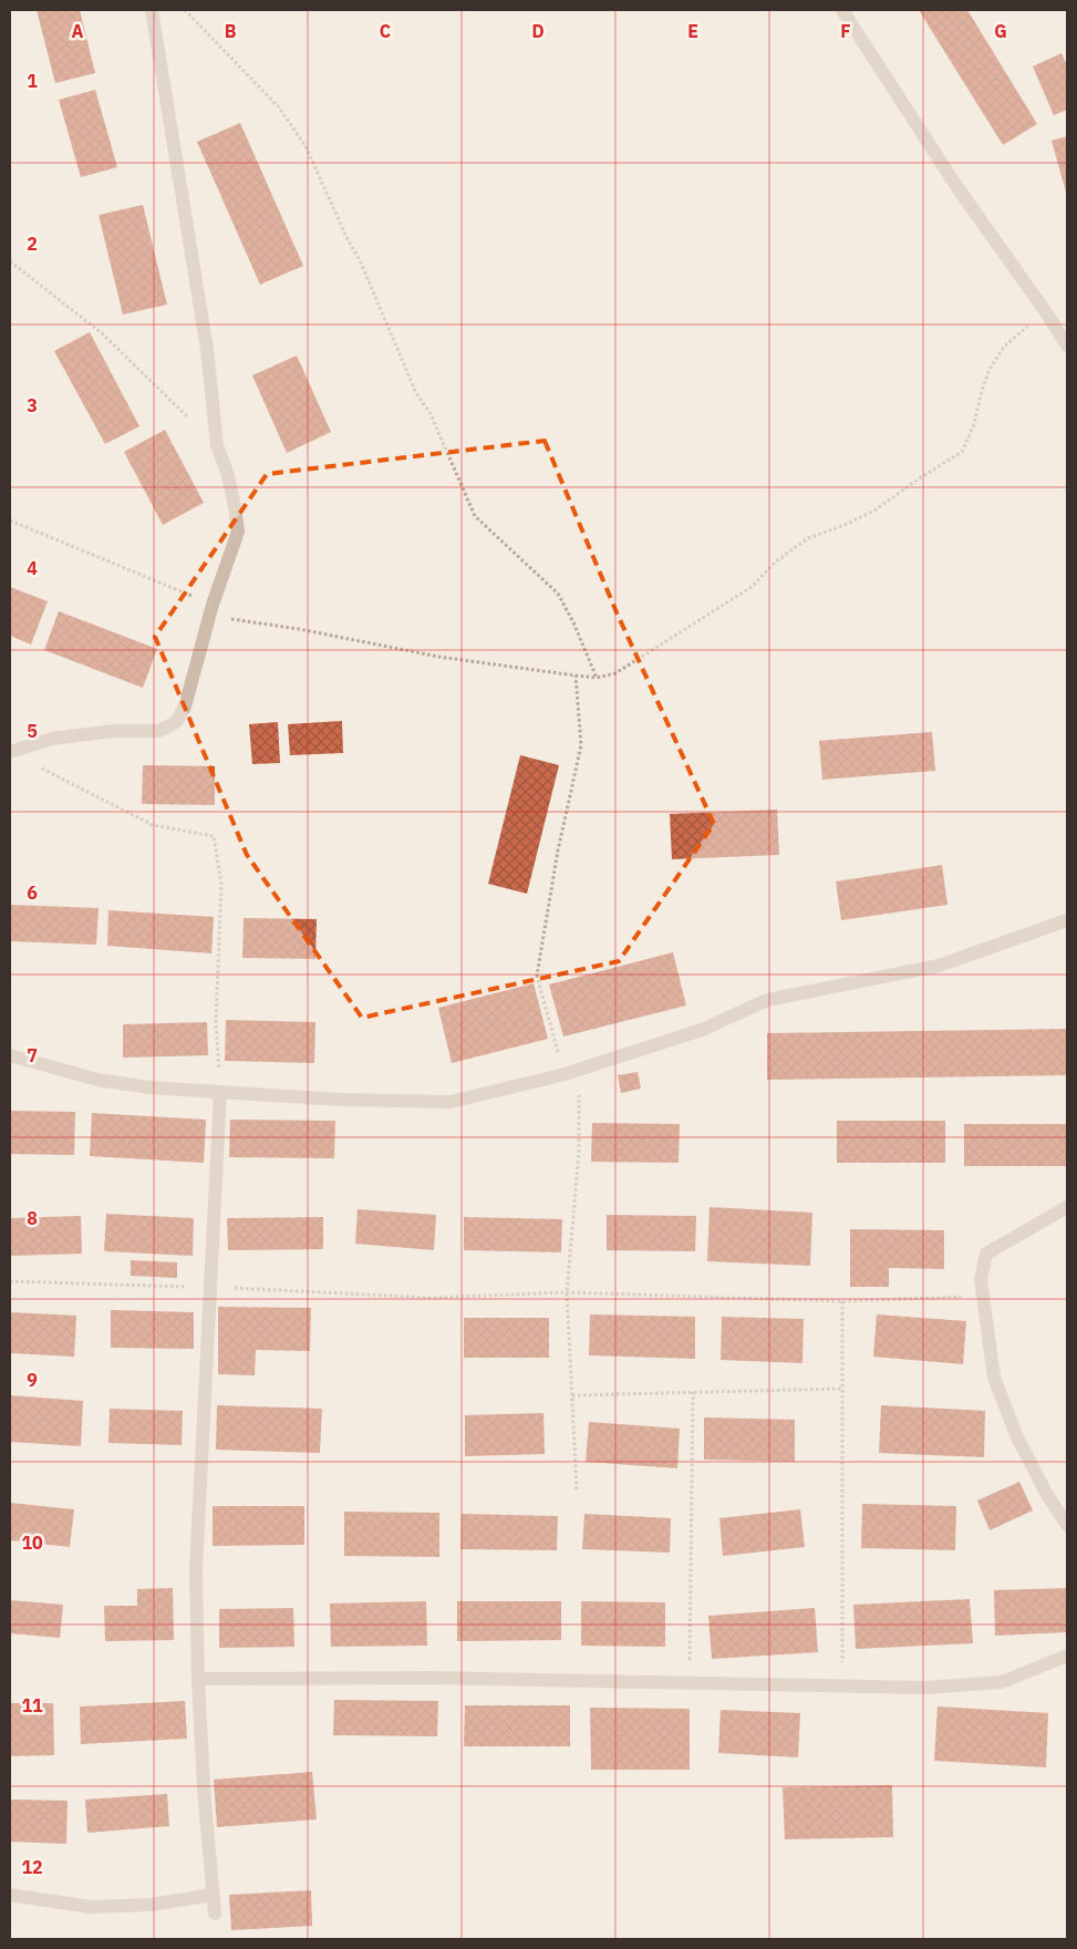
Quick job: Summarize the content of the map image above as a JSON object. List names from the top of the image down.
{
  "grid": {
    "columns": [
      "A",
      "B",
      "C",
      "D",
      "E",
      "F",
      "G"
    ],
    "rows": [
      "1",
      "2",
      "3",
      "4",
      "5",
      "6",
      "7",
      "8",
      "9",
      "10",
      "11",
      "12"
    ]
  }
}
